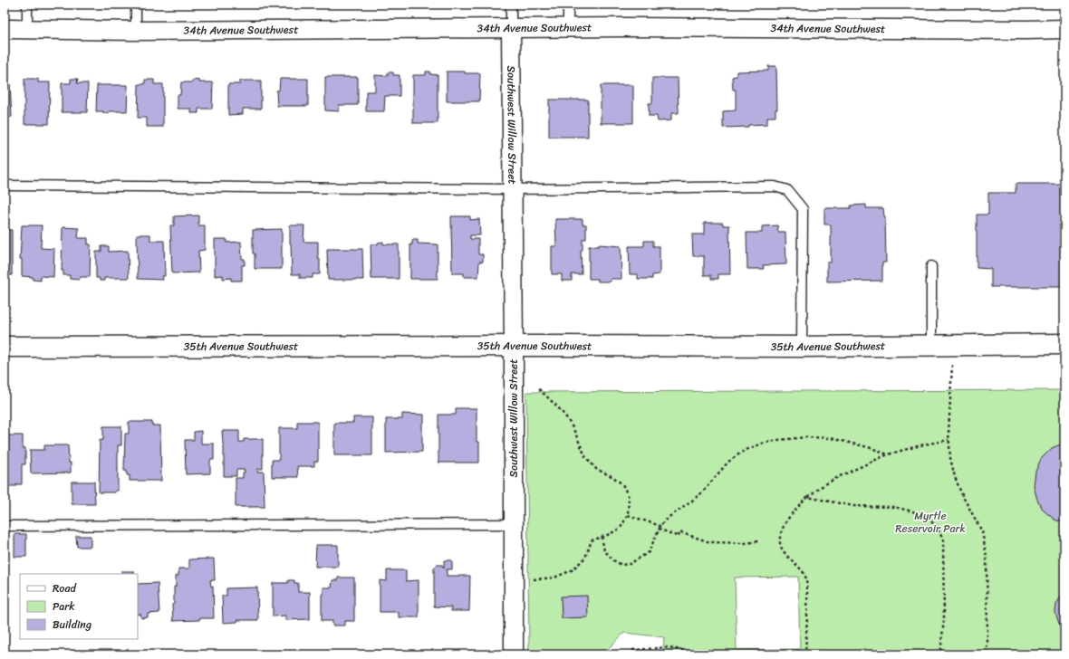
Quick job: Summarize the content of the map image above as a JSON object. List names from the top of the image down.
{
  "streets": {
    "main road": ["35th Avenue Southwest"],
    "street": ["34th Avenue Southwest", "Southwest Willow Street"]
  },
  "crossings": [
    ["34th Avenue Southwest", "Southwest Willow Street"],
    ["Southwest Willow Street", "35th Avenue Southwest"]
  ],
  "parks": ["Myrtle Reservoir Park"],
  "legend": ["Road", "Park", "Building"]
}
